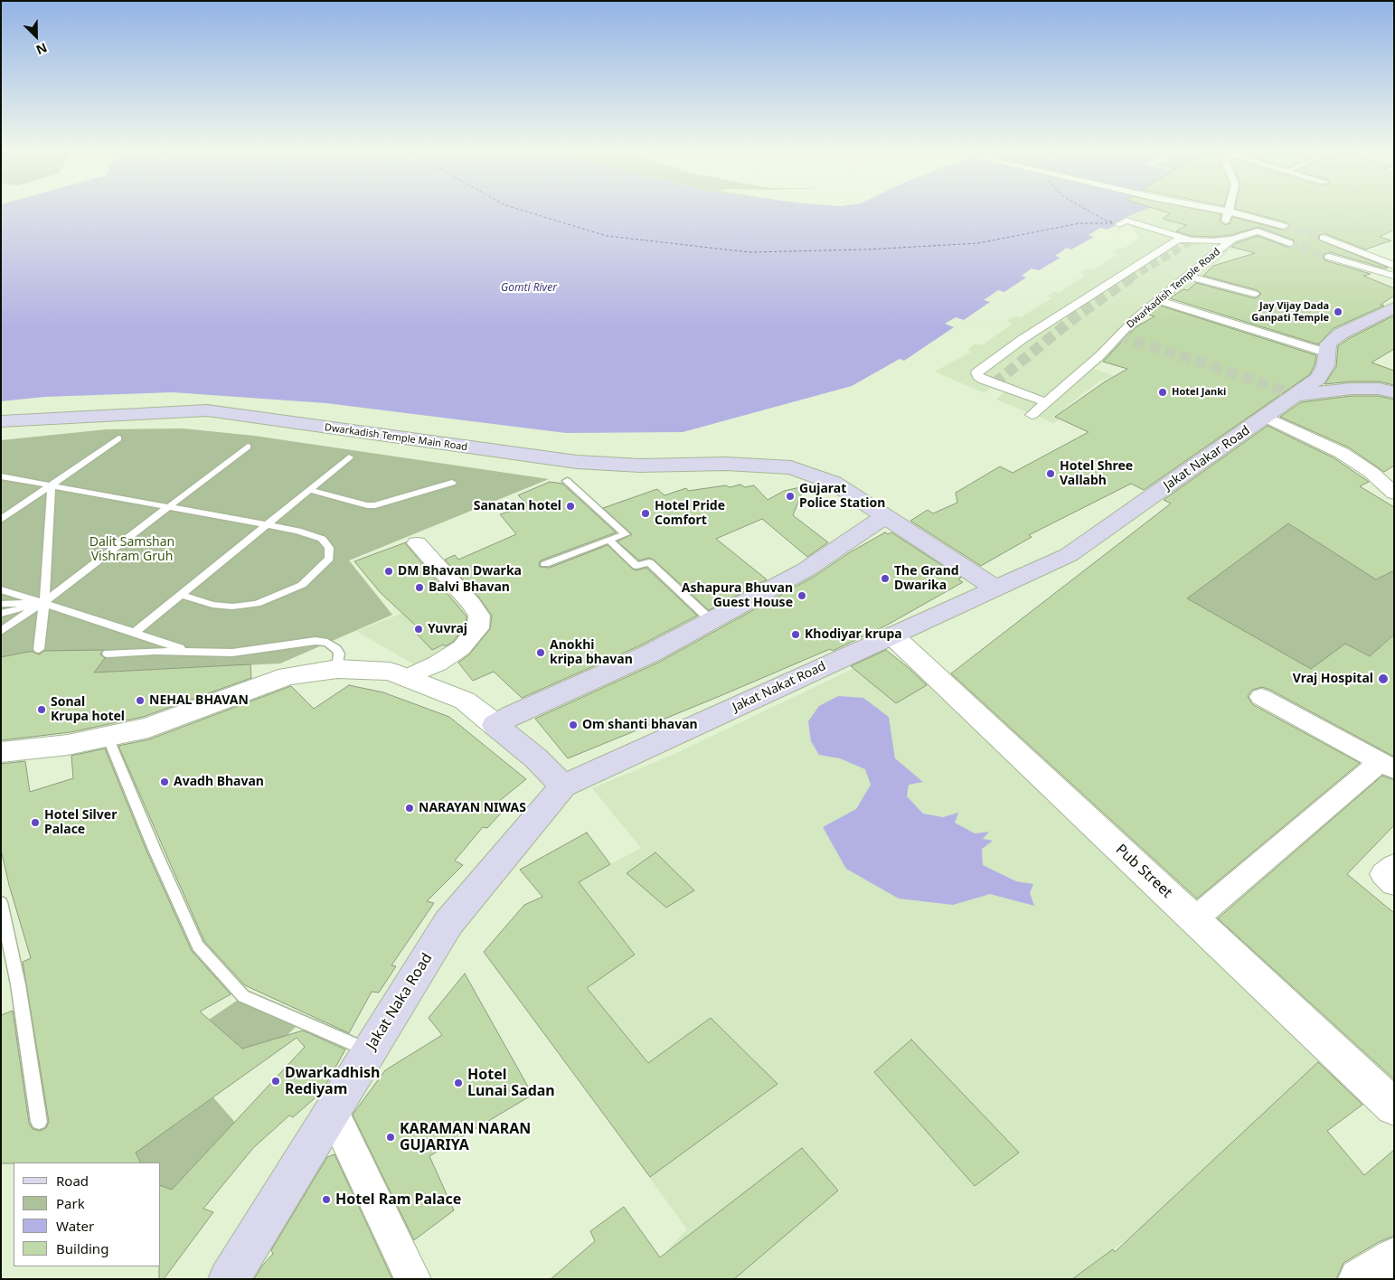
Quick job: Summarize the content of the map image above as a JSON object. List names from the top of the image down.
{
  "streets": {
    "main road": [
      "Dwarkadish Temple Main Road",
      "Jakat Nakar Road",
      "Jakat Nakat Road",
      "Jakat Naka Road"
    ],
    "street": ["Dwarkadish Temple Road", "Pub Street"]
  },
  "crossings": [
    ["Dwarkadish Temple Main Road", "Jakat Nakar Road"],
    ["Dwarkadish Temple Main Road", "Jakat Nakat Road"],
    ["Jakat Nakar Road", "Jakat Nakat Road"],
    ["Jakat Nakat Road", "Pub Street"],
    ["Jakat Nakat Road", "Jakat Naka Road"]
  ],
  "water": ["Gomti River"],
  "parks": ["Dalit Samshan Vishram Gruh"],
  "places": [
    "Jay Vijay Dada Ganpati Temple",
    "Hotel Janki",
    "Hotel Shree Vallabh",
    "Gujarat Police Station",
    "Sanatan hotel",
    "Hotel Pride Comfort",
    "DM Bhavan Dwarka",
    "The Grand Dwarika",
    "Balvi Bhavan",
    "Ashapura Bhuvan Guest House",
    "Yuvraj",
    "Khodiyar krupa",
    "Anokhi kripa bhavan",
    "Vraj Hospital",
    "NEHAL BHAVAN",
    "Sonal Krupa hotel",
    "Om shanti bhavan",
    "Avadh Bhavan",
    "NARAYAN NIWAS",
    "Hotel Silver Palace",
    "Dwarkadhish Rediyam",
    "Hotel Lunai Sadan",
    "KARAMAN NARAN GUJARIYA",
    "Hotel Ram Palace"
  ],
  "legend": [
    "Road",
    "Park",
    "Water",
    "Building"
  ],
  "north": "bottom right"
}
